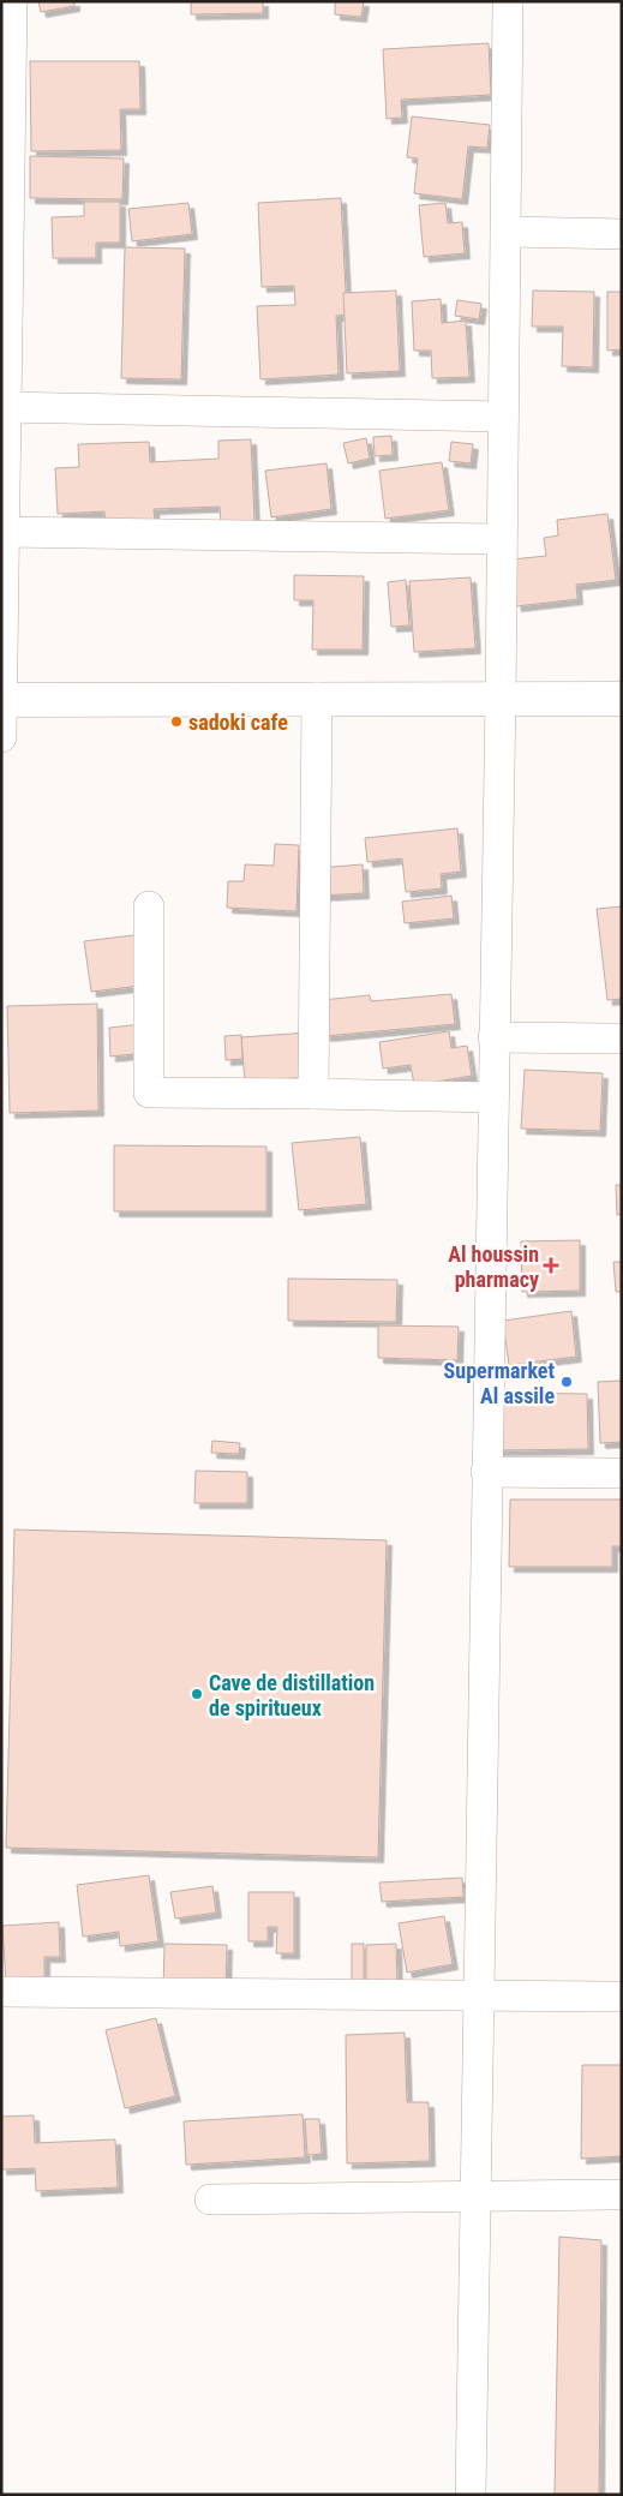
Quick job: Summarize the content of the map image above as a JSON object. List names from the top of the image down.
{
  "places": {
    "other": ["sadoki cafe", "Supermarket Al assile", "Cave de distillation de spiritueux"],
    "health": ["Al houssin pharmacy"]
  }
}
